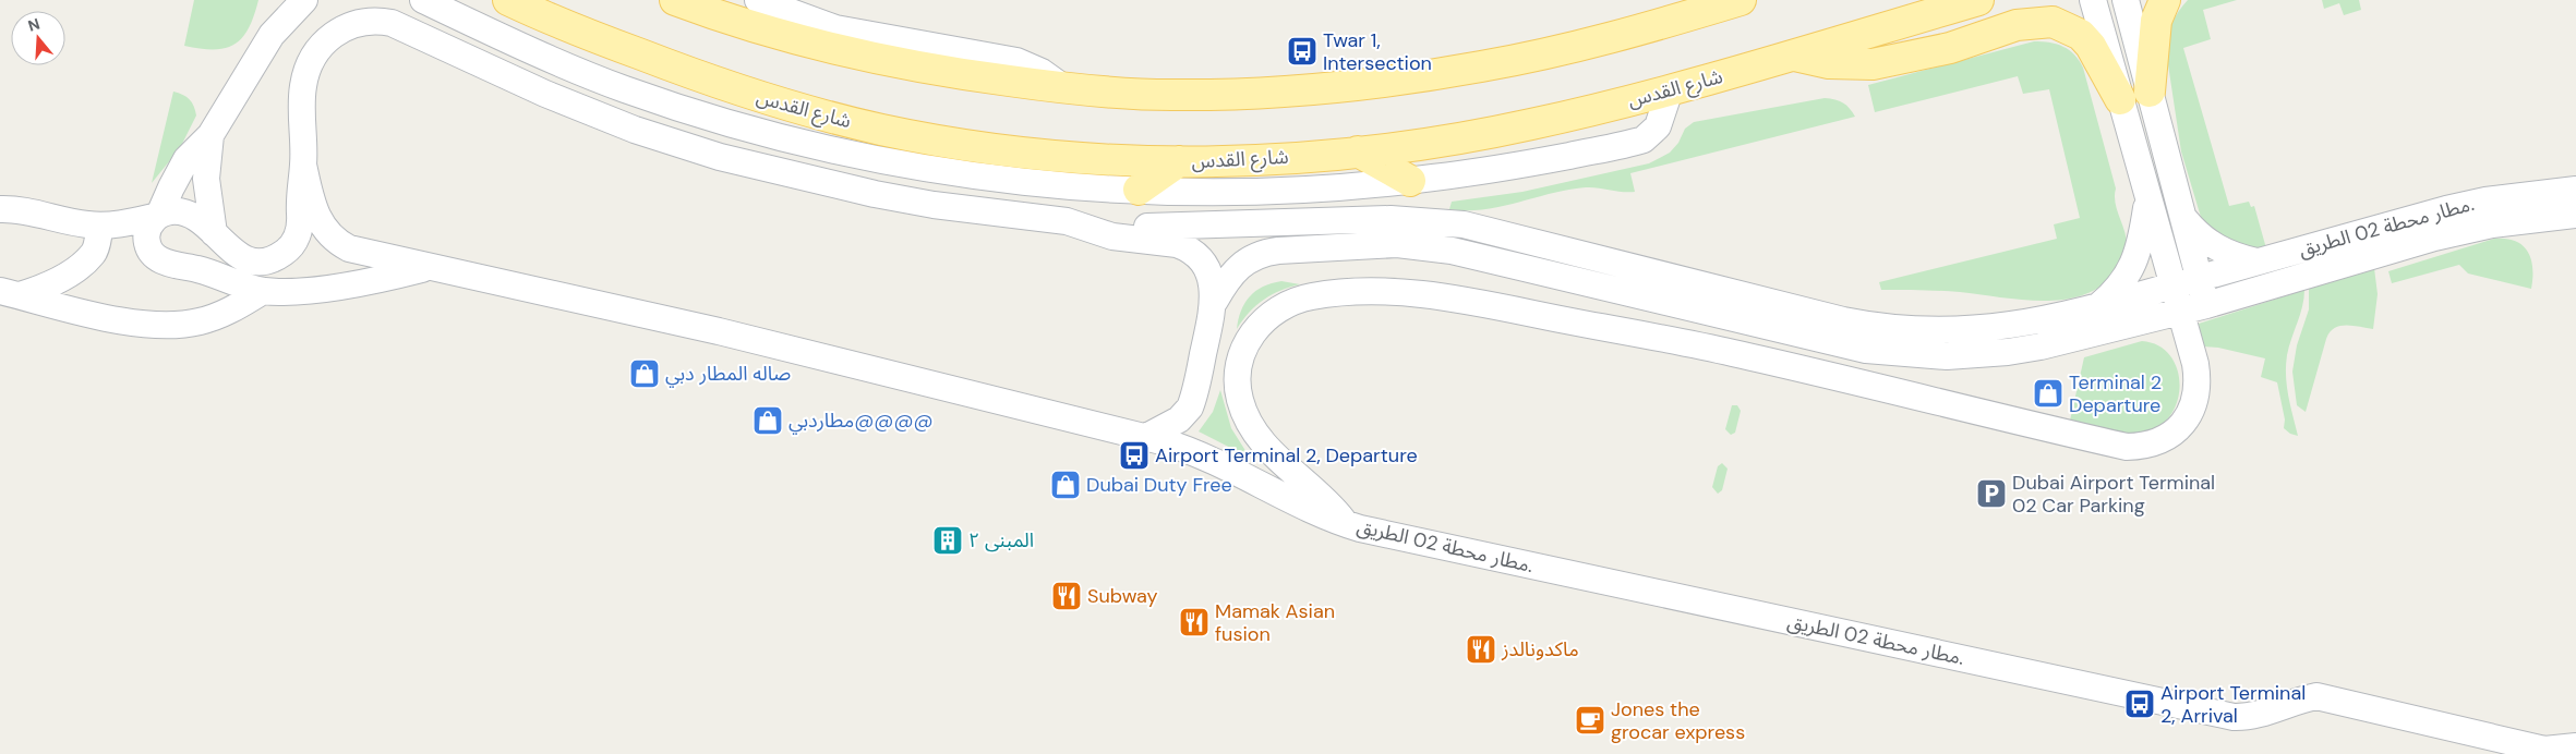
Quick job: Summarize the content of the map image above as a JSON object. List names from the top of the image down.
{
  "streets": {
    "main road": ["شارع القدس"],
    "street": ["مطار محطة 02 الطريق."]
  },
  "places": {
    "bus stop": ["Twar 1, Intersection", "Airport Terminal 2, Departure", "Airport Terminal 2, Arrival"],
    "shop": [
      "صاله المطار دبي",
      "Terminal 2 Departure",
      "مطاردبي@@@@",
      "Dubai Duty Free"
    ],
    "parking": ["Dubai Airport Terminal 02 Car Parking"],
    "building": ["المبنى ٢"],
    "restaurant": ["Subway", "Mamak Asian fusion", "ماكدونالدز"],
    "cafe": ["Jones the grocar express"]
  },
  "north": "top"
}
